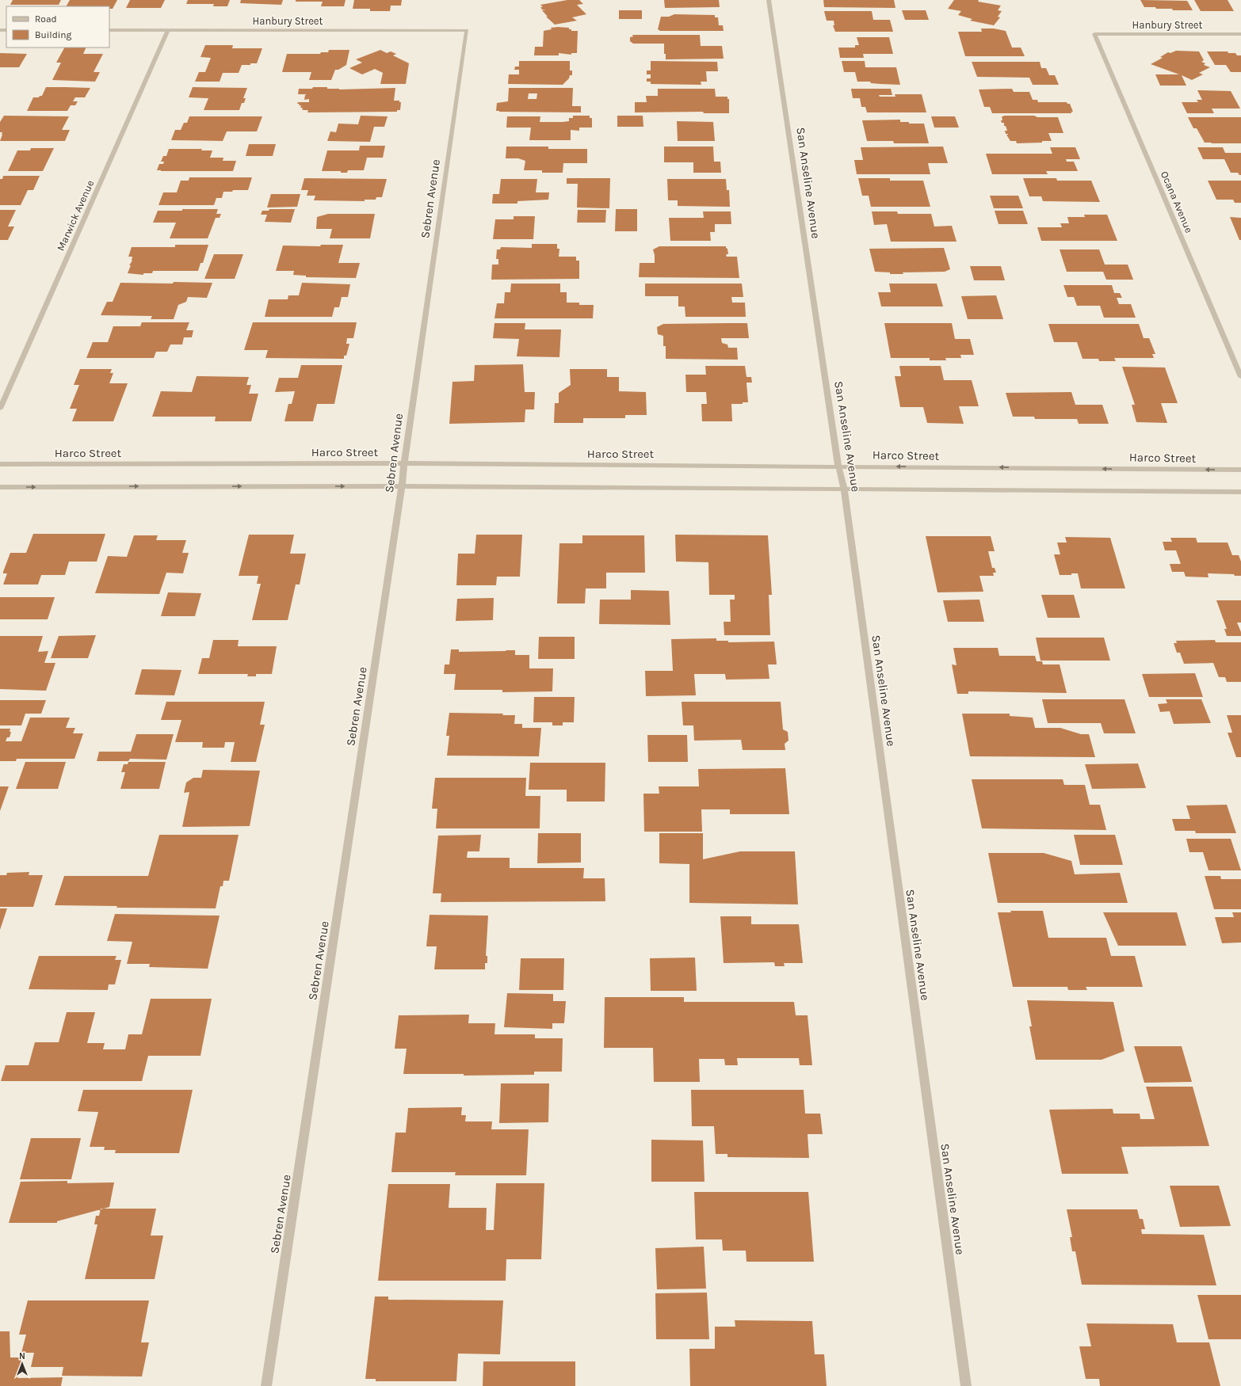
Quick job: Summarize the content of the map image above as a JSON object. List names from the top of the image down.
{
  "streets": {
    "street": [
      "Hanbury Street",
      "San Anseline Avenue",
      "Sebren Avenue",
      "Ocana Avenue",
      "Marwick Avenue",
      "Harco Street"
    ]
  },
  "crossings": [
    ["Hanbury Street", "Sebren Avenue"],
    ["Hanbury Street", "Ocana Avenue"],
    ["Hanbury Street", "Marwick Avenue"],
    ["San Anseline Avenue", "Harco Street"],
    ["Sebren Avenue", "Harco Street"]
  ],
  "legend": ["Road", "Building"],
  "north": "top"
}
